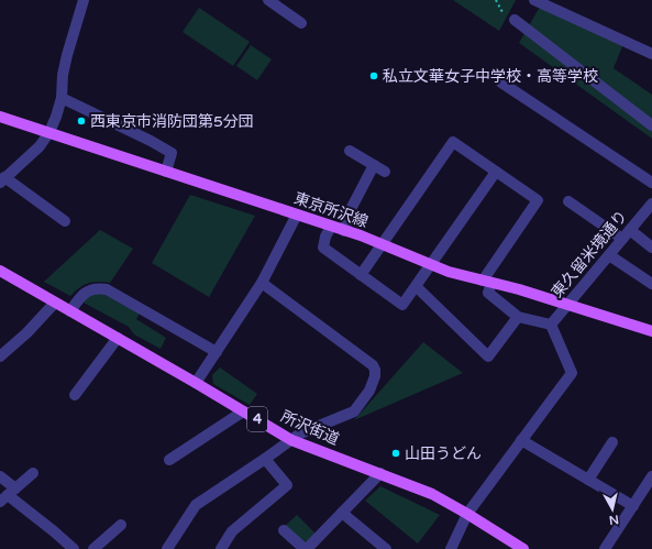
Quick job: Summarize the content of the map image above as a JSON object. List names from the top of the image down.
{
  "streets": {
    "main road": ["東京所沢線", "4", "所沢街道"],
    "street": ["東久留米境通り"]
  },
  "crossings": [
    ["東京所沢線", "東久留米境通り"]
  ],
  "places": ["私立文華女子中学校・高等学校", "西東京市消防団第5分団", "山田うどん"],
  "north": "bottom"
}
